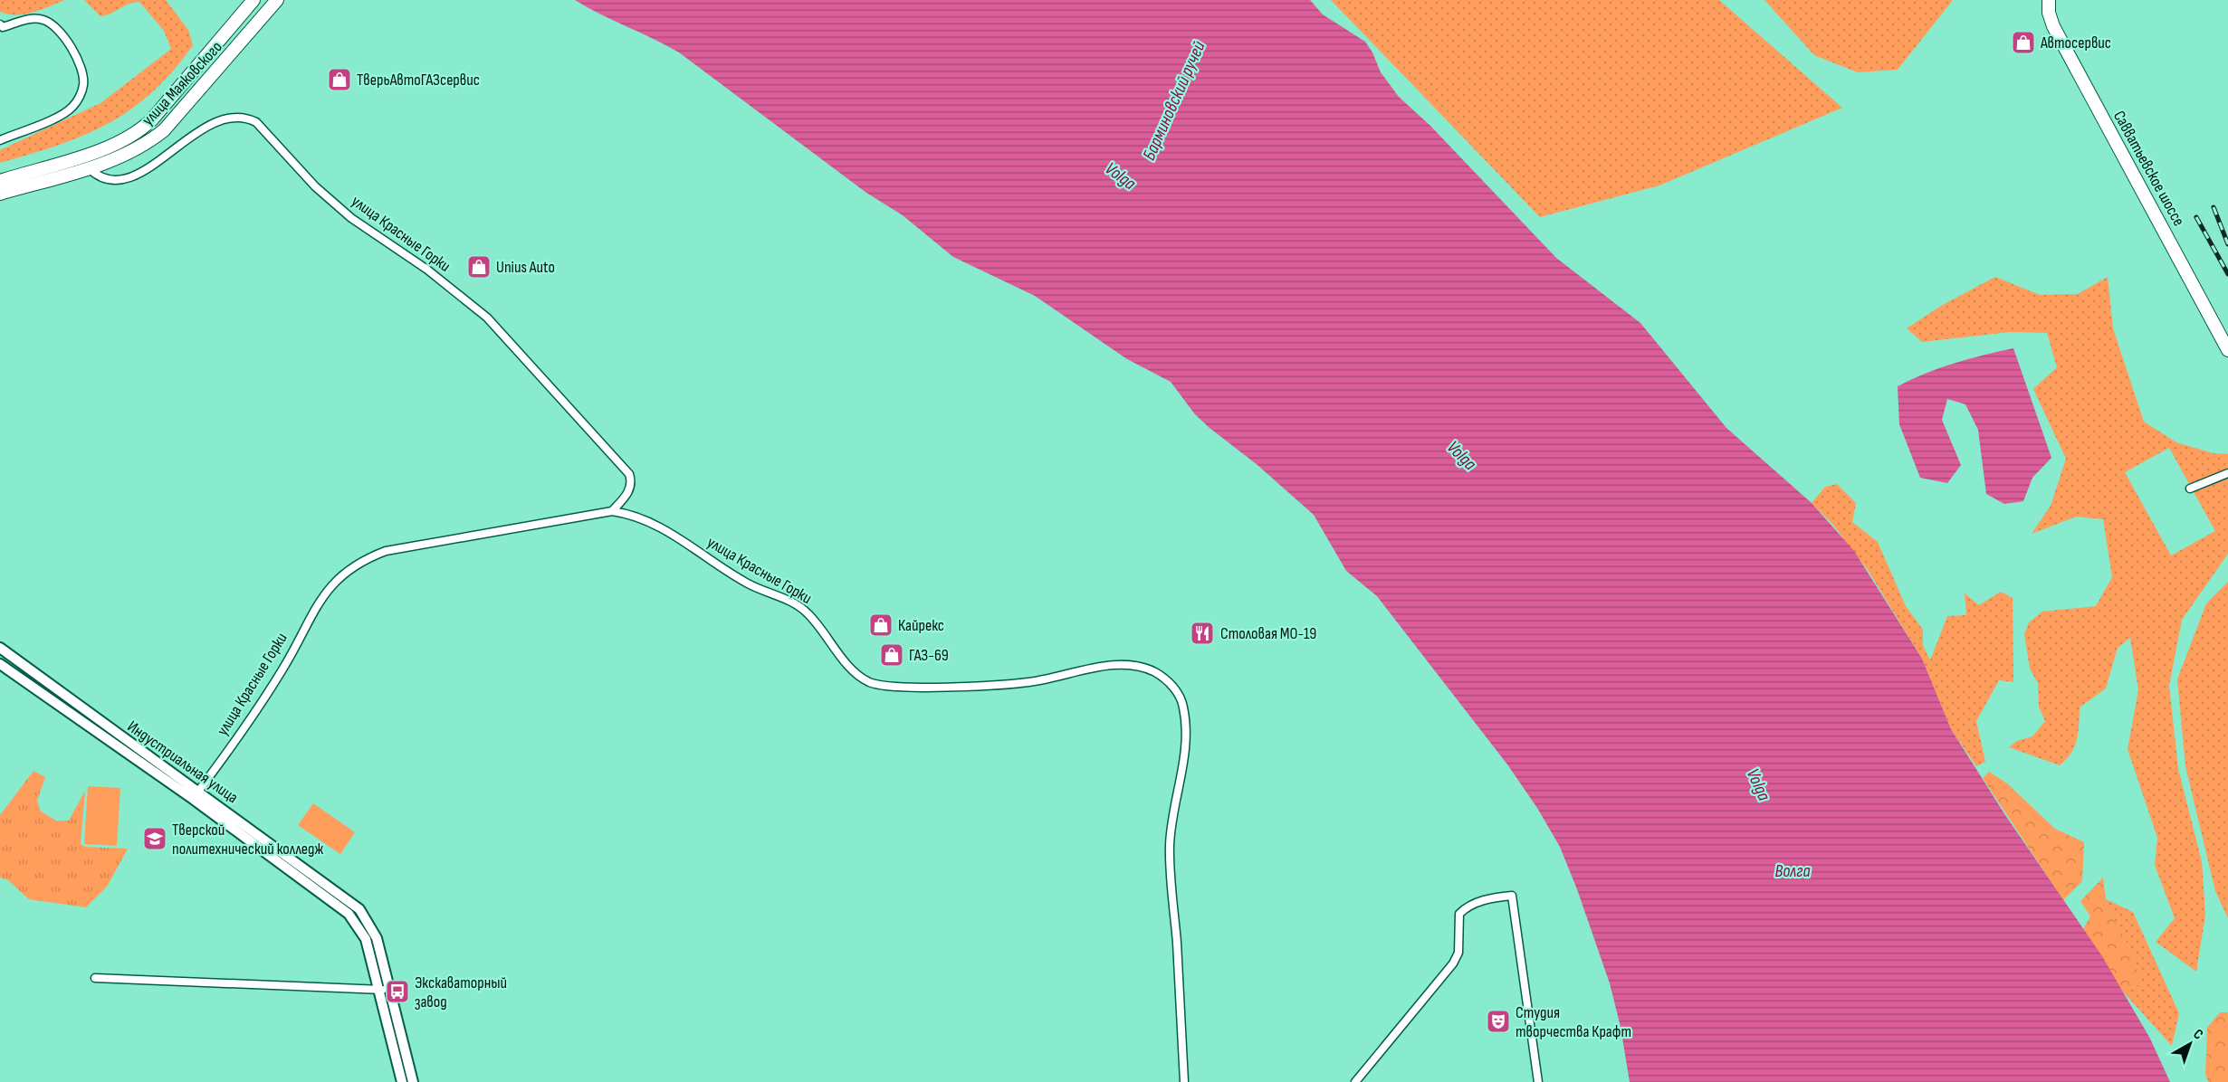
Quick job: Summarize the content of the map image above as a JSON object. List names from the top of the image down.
{
  "streets": {
    "main road": ["улица Маяковского", "Савватьевское шоссе"],
    "street": ["улица Красные Горки", "Индустриальная улица"]
  },
  "crossings": [
    ["улица Маяковского", "улица Красные Горки"],
    ["улица Красные Горки", "Индустриальная улица"]
  ],
  "water": ["Барминовский ручей", "Volga", "Волга"],
  "places": {
    "shop": [
      "Автосервис",
      "ТверьАвтоГАЗсервис",
      "Unius Auto",
      "Кайрекс",
      "ГАЗ-69"
    ],
    "restaurant": ["Столовая МО-19"],
    "school or university": ["Тверской политехнический колледж"],
    "bus stop": ["Экскаваторный завод"],
    "theatre": ["Студия творчества Крафт"]
  },
  "north": "top right"
}
